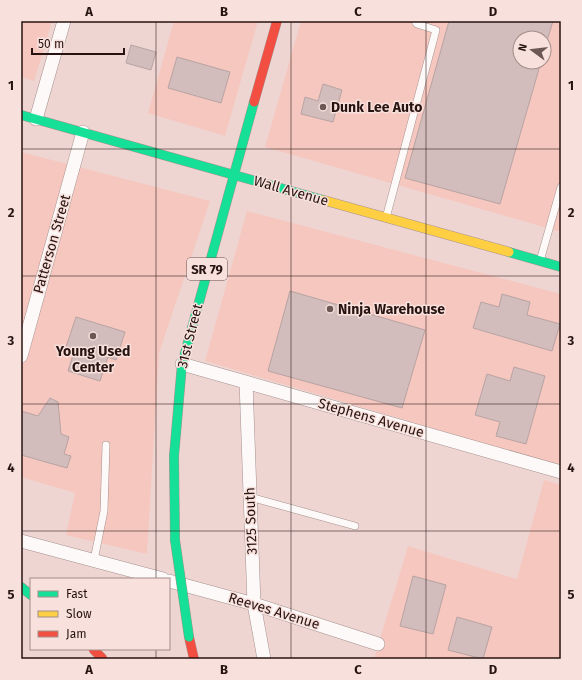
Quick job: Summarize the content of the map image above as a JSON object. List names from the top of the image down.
{
  "streets": {
    "main road": ["Wall Avenue", "SR 79", "31st Street"],
    "street": [
      "Patterson Street",
      "Stephens Avenue",
      "3125 South",
      "Reeves Avenue"
    ]
  },
  "crossings": [
    ["Wall Avenue", "Patterson Street"],
    ["Wall Avenue", "31st Street"],
    ["31st Street", "Stephens Avenue"],
    ["Stephens Avenue", "3125 South"],
    ["3125 South", "Reeves Avenue"]
  ],
  "places": ["Dunk Lee Auto", "Ninja Warehouse", "Young Used Center"],
  "legend": ["Fast", "Slow", "Jam"],
  "scale_bar": "50 m",
  "north": "left",
  "grid": {
    "columns": [
      "A",
      "B",
      "C",
      "D"
    ],
    "rows": [
      "1",
      "2",
      "3",
      "4",
      "5"
    ]
  }
}
